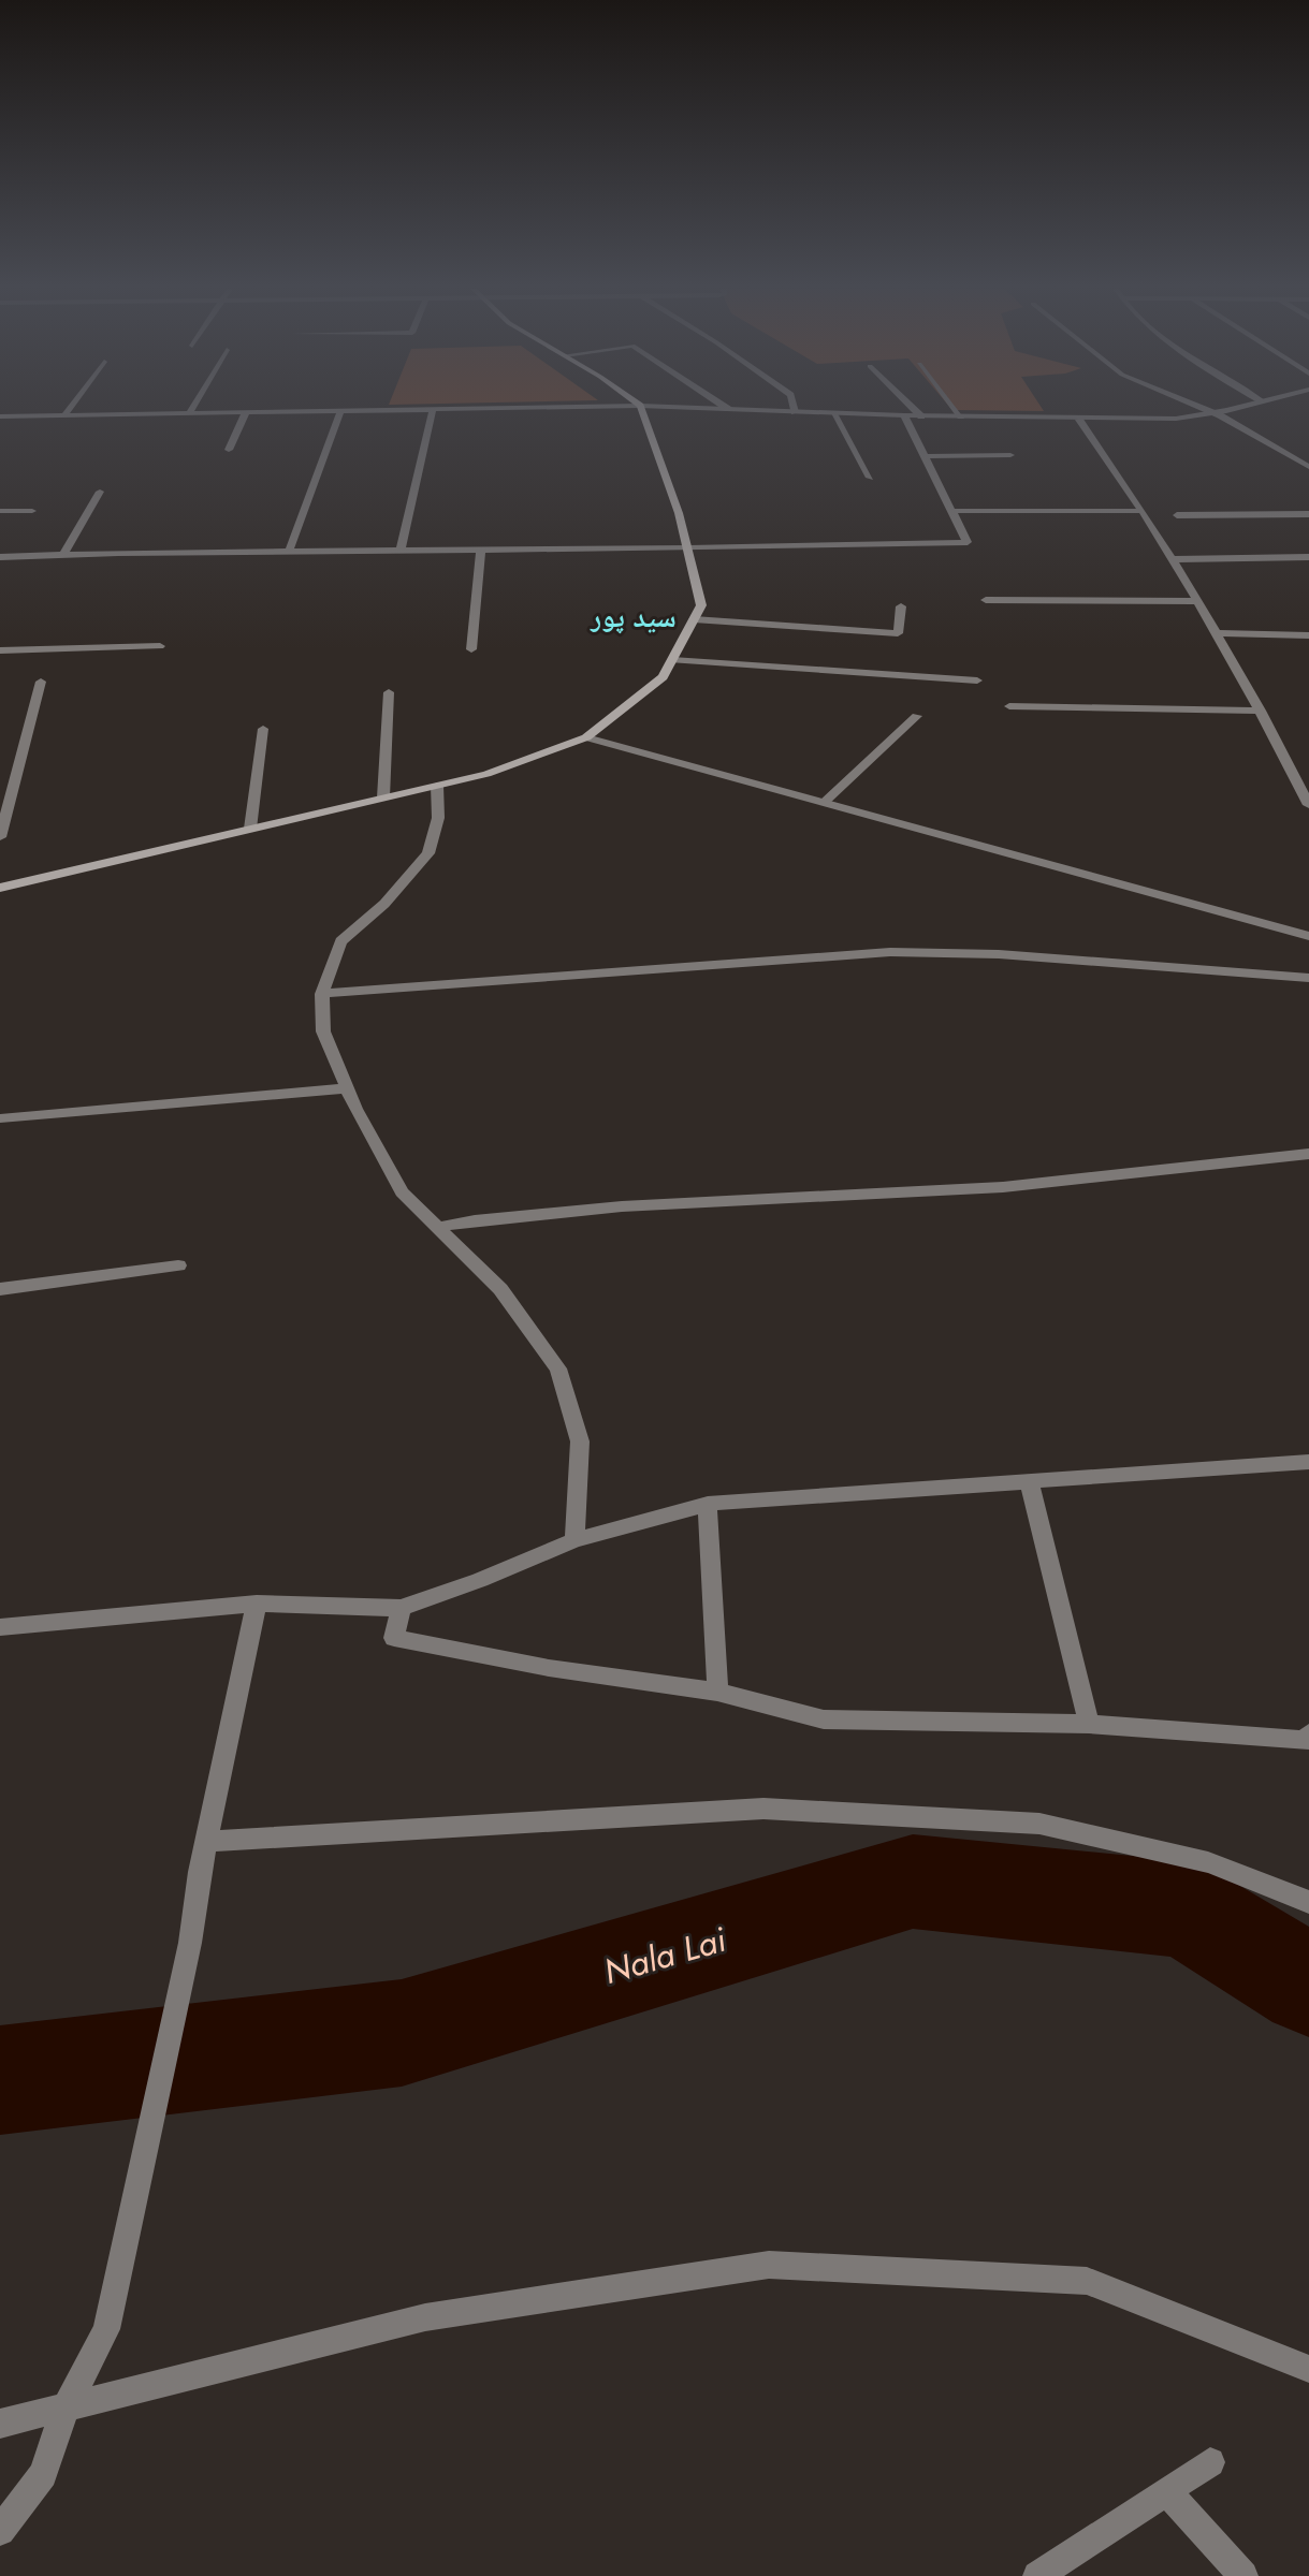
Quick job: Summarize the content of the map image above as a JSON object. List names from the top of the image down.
{
  "districts": ["سید پور"],
  "water": ["Nala Lai"]
}
